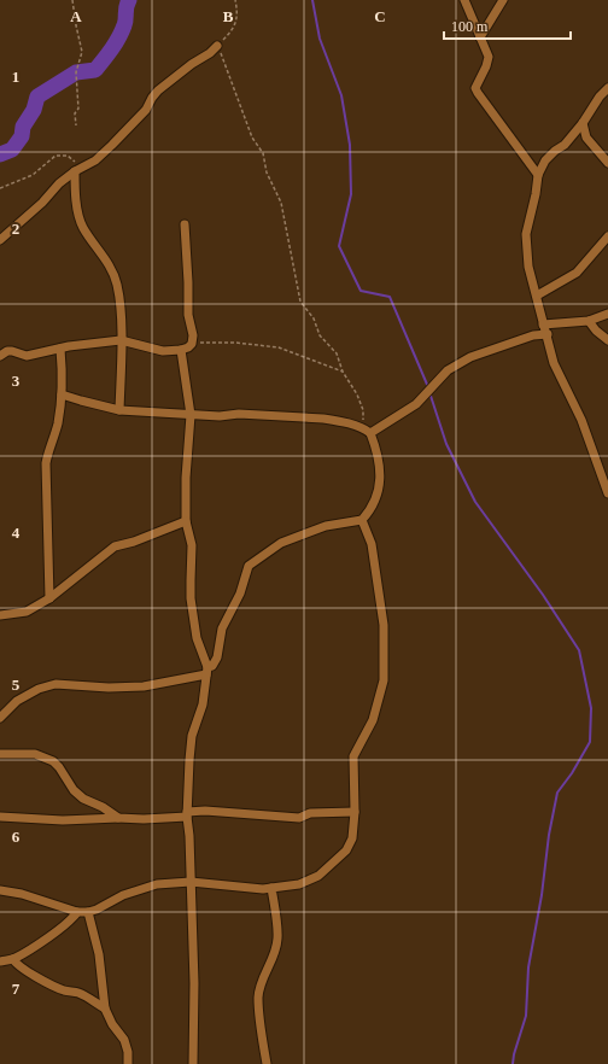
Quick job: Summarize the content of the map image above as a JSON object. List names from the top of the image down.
{
  "scale_bar": "100 m",
  "grid": {
    "columns": ["A", "B", "C"],
    "rows": [
      "1",
      "2",
      "3",
      "4",
      "5",
      "6",
      "7"
    ]
  }
}
